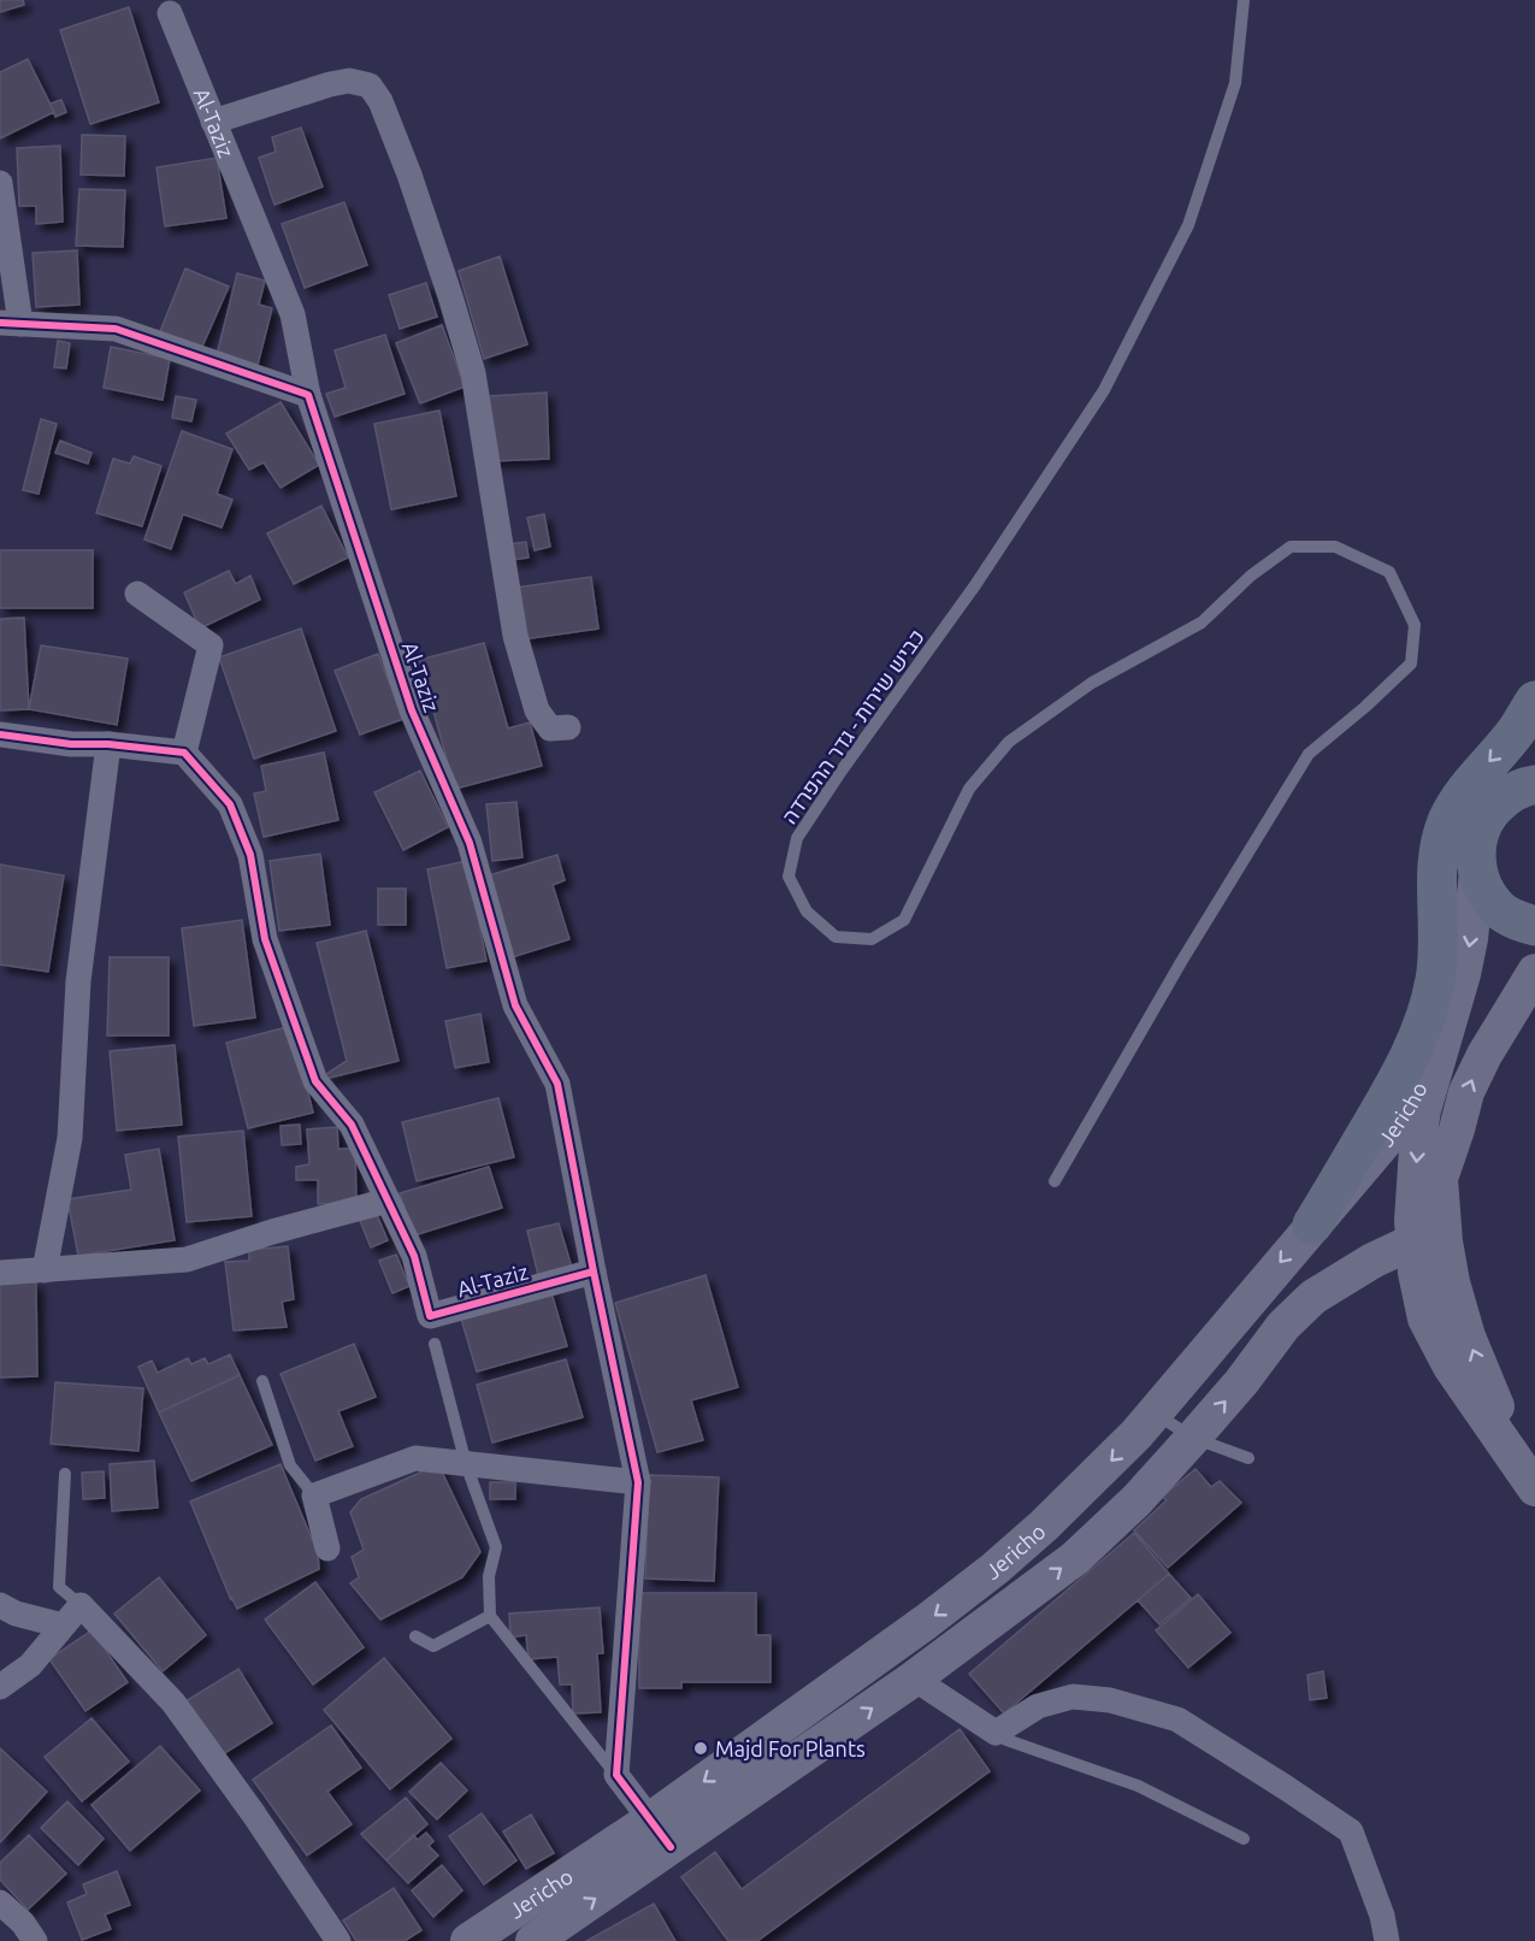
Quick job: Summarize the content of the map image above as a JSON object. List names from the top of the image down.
{
  "streets": {
    "main road": ["Jericho"],
    "street": ["Al-Taziz"],
    "lane": ["כביש שירות - גדר ההפרדה"]
  },
  "places": ["Majd For Plants"]
}
